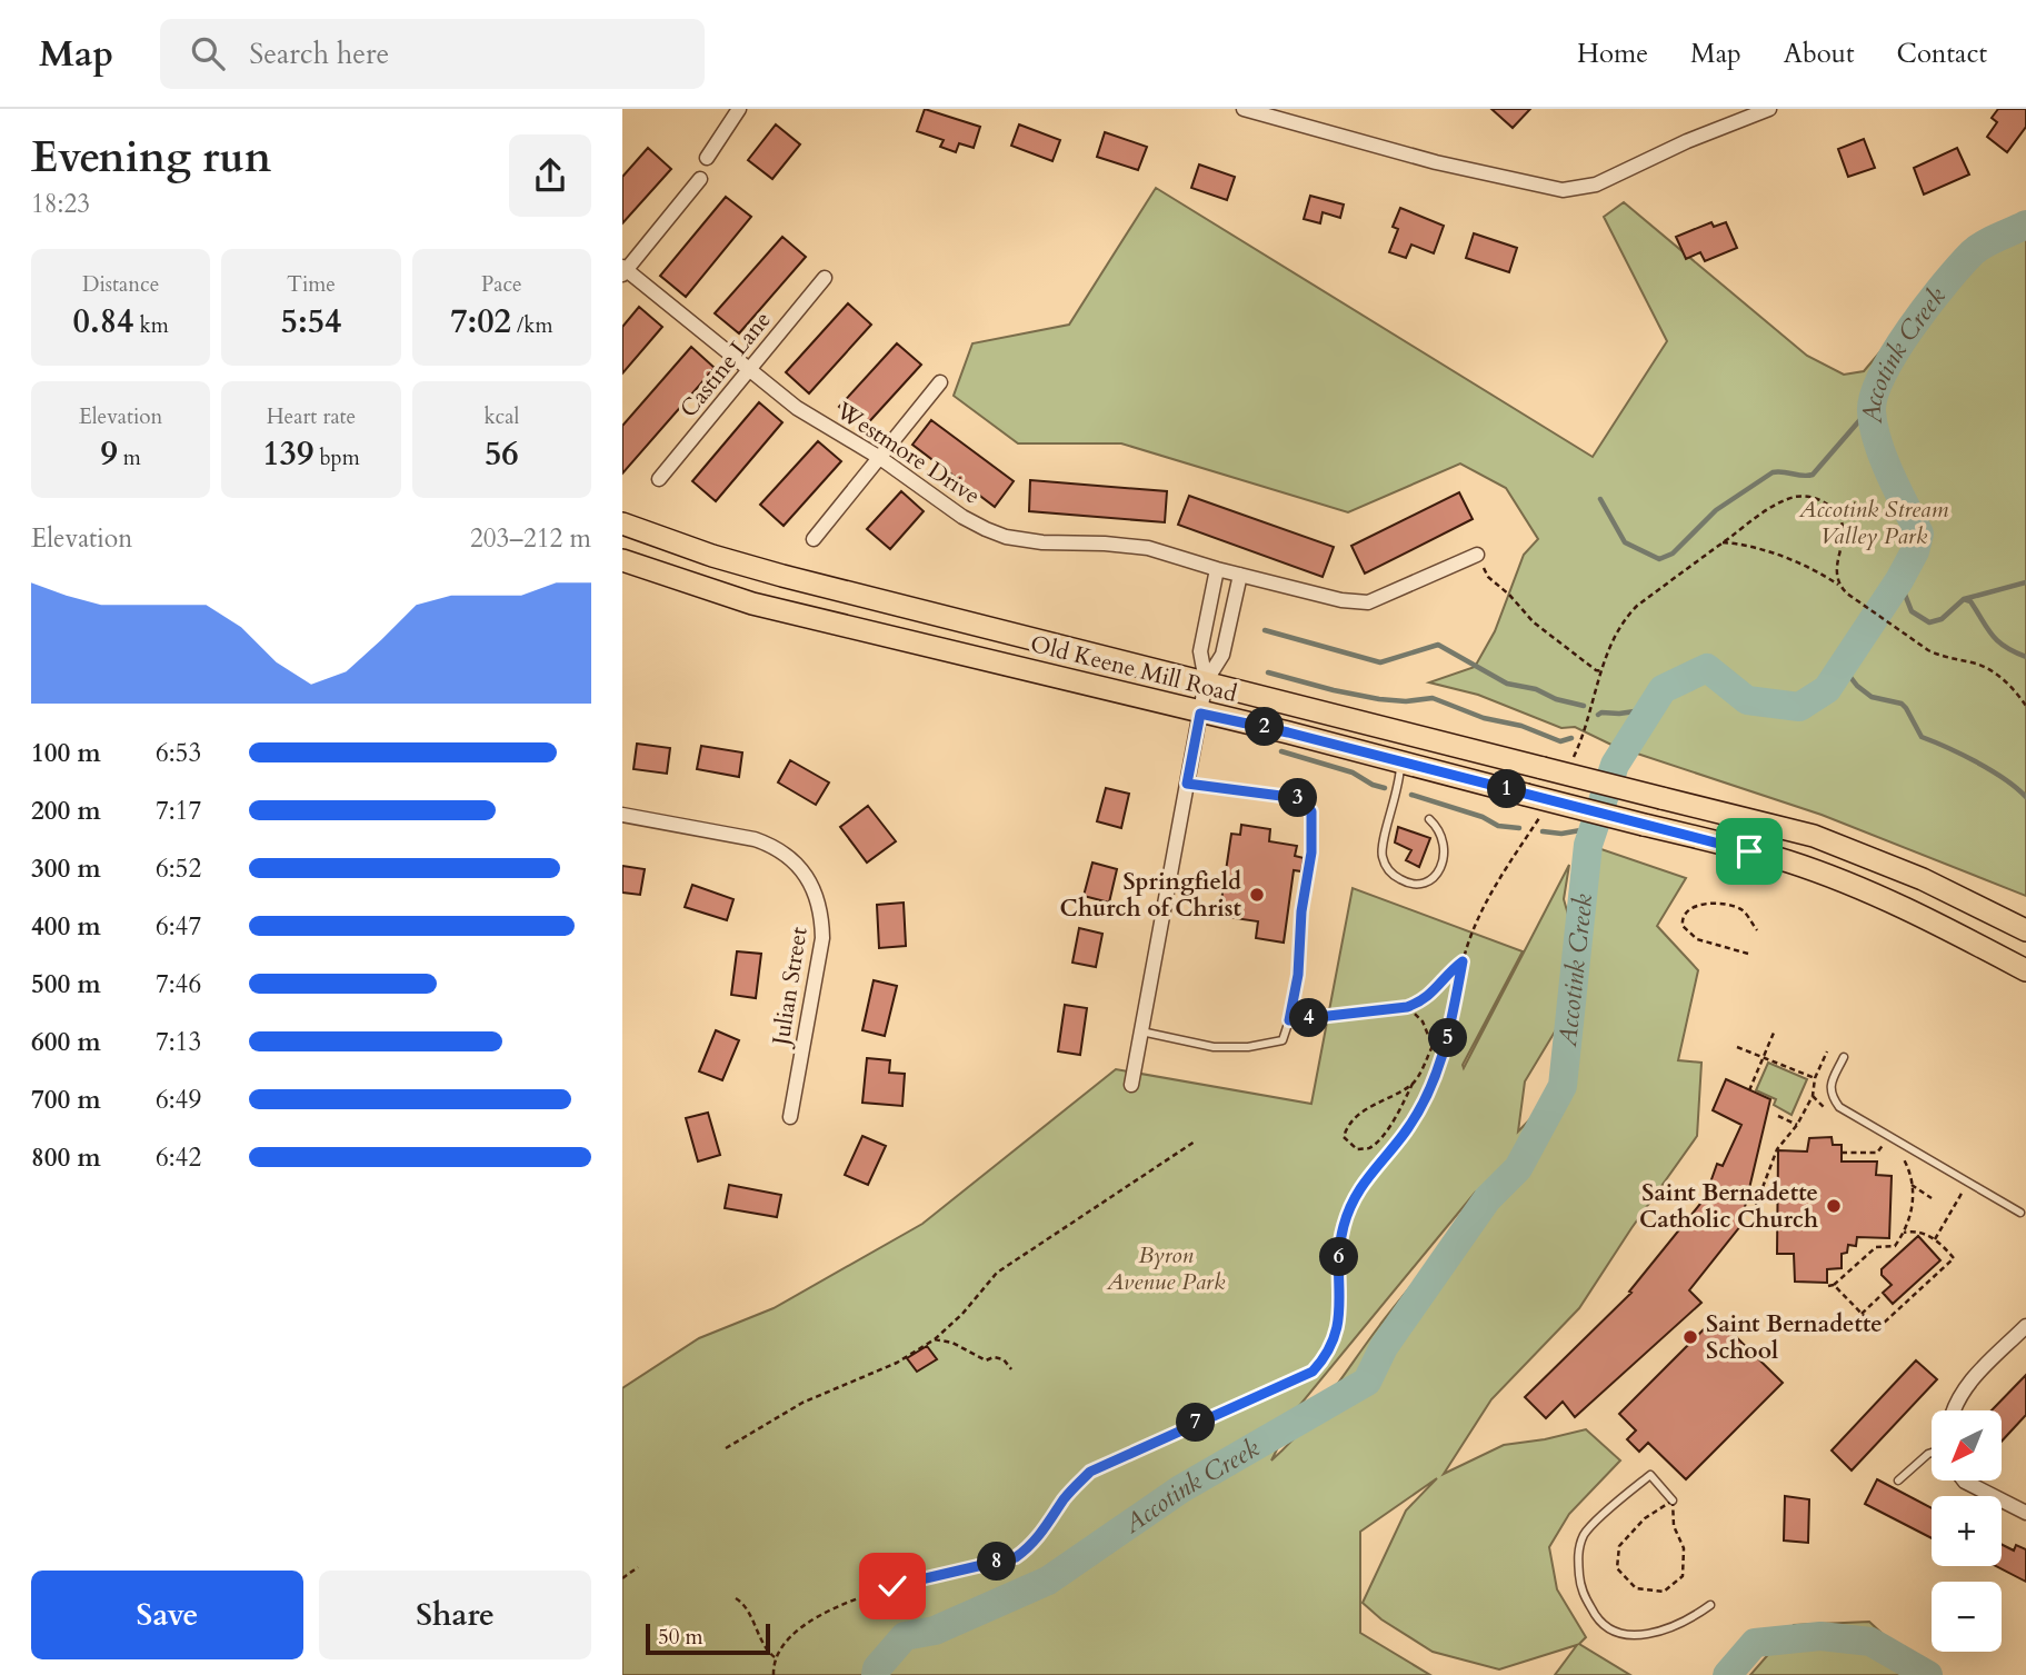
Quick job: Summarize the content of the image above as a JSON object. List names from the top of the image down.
{
  "streets": {
    "main road": ["Old Keene Mill Road"],
    "street": ["Castine Lane", "Westmore Drive", "Julian Street"]
  },
  "crossings": [
    ["Castine Lane", "Westmore Drive"]
  ],
  "water": ["Accotink Creek"],
  "parks": ["Accotink Stream Valley Park", "Byron Avenue Park"],
  "places": ["Springfield Church of Christ", "Saint Bernadette Catholic Church", "Saint Bernadette School"],
  "scale_bar": "50 m",
  "north": "bottom left",
  "page": {
    "header": "Map",
    "search": "Search here",
    "nav": [
      "Home",
      "Map",
      "About",
      "Contact"
    ],
    "heading": ["Evening run", "18:23"],
    "stats": [
      ["Distance", "0.84 km"],
      ["Time", "5:54"],
      ["Pace", "7:02 /km"],
      ["Elevation", "9 m"],
      ["Heart rate", "139 bpm"],
      ["kcal", "56"]
    ],
    "chart": ["Elevation", "203–212 m"],
    "pins": [
      "2",
      "1",
      "3",
      "4",
      "5",
      "6",
      "7",
      "8"
    ],
    "list": [
      {
        "name": "100 m",
        "note": "6:53"
      },
      {
        "name": "200 m",
        "note": "7:17"
      },
      {
        "name": "300 m",
        "note": "6:52"
      },
      {
        "name": "400 m",
        "note": "6:47"
      },
      {
        "name": "500 m",
        "note": "7:46"
      },
      {
        "name": "600 m",
        "note": "7:13"
      },
      {
        "name": "700 m",
        "note": "6:49"
      },
      {
        "name": "800 m",
        "note": "6:42"
      }
    ],
    "map_buttons": ["+", "−"],
    "buttons": ["Save", "Share"],
    "scale": "50 m"
  }
}
